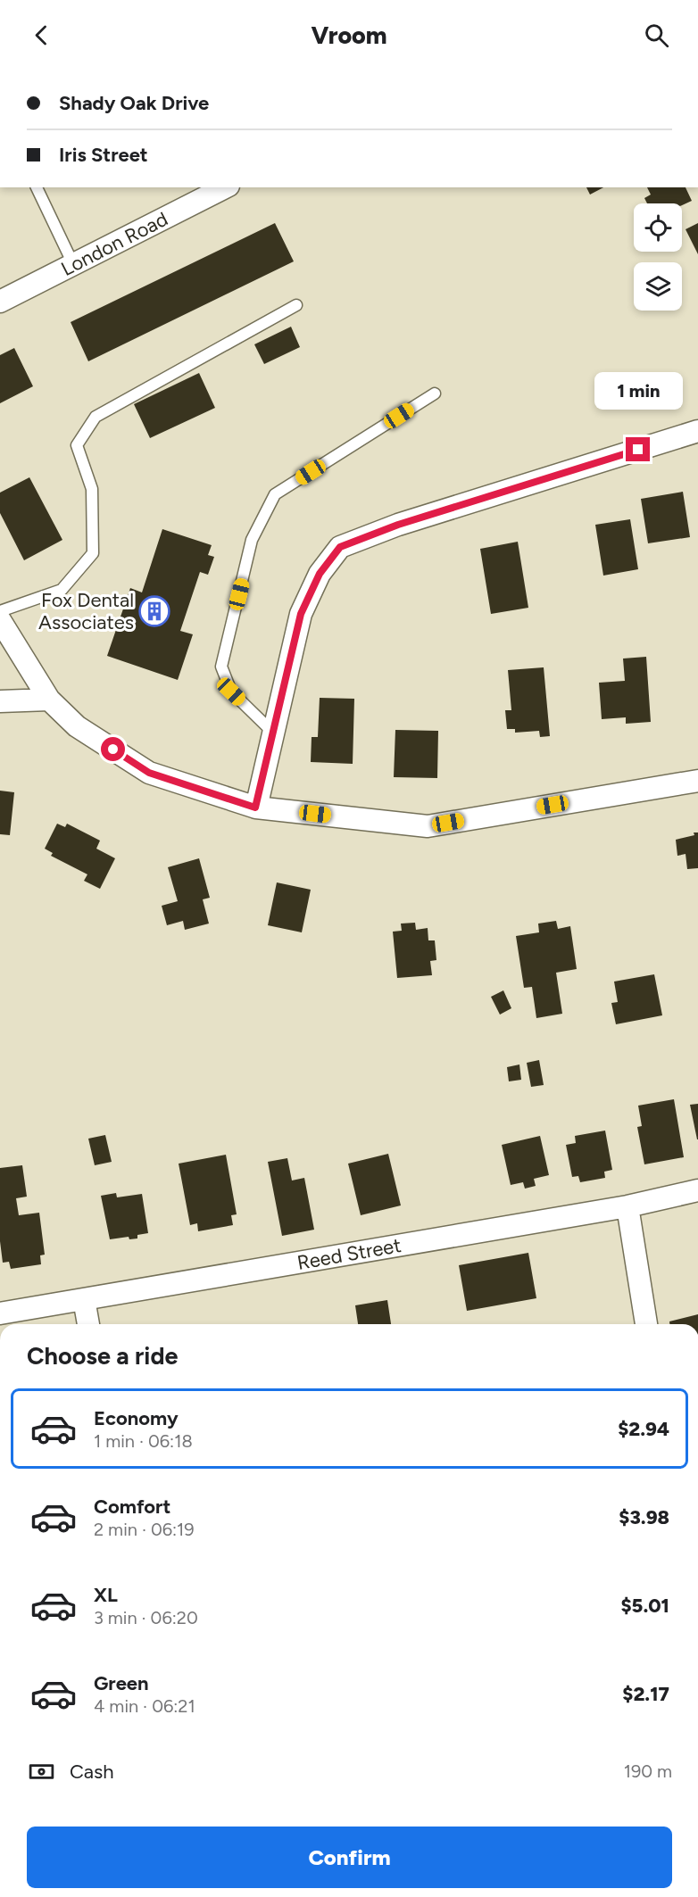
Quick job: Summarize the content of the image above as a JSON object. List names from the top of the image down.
{
  "streets": {
    "street": ["London Road", "Reed Street"]
  },
  "places": {
    "building": ["Fox Dental Associates"]
  },
  "page": {
    "header": "Vroom",
    "banner": ["Shady Oak Drive", "Iris Street"],
    "bubble": "1 min",
    "heading": "Choose a ride",
    "list": [
      {
        "name": "Economy",
        "note": "1 min · 06:18",
        "value": "$2.94"
      },
      {
        "name": "Comfort",
        "note": "2 min · 06:19",
        "value": "$3.98"
      },
      {
        "name": "XL",
        "note": "3 min · 06:20",
        "value": "$5.01"
      },
      {
        "name": "Green",
        "note": "4 min · 06:21",
        "value": "$2.17"
      }
    ],
    "pay": ["Cash", "190 m"],
    "buttons": "Confirm"
  }
}
